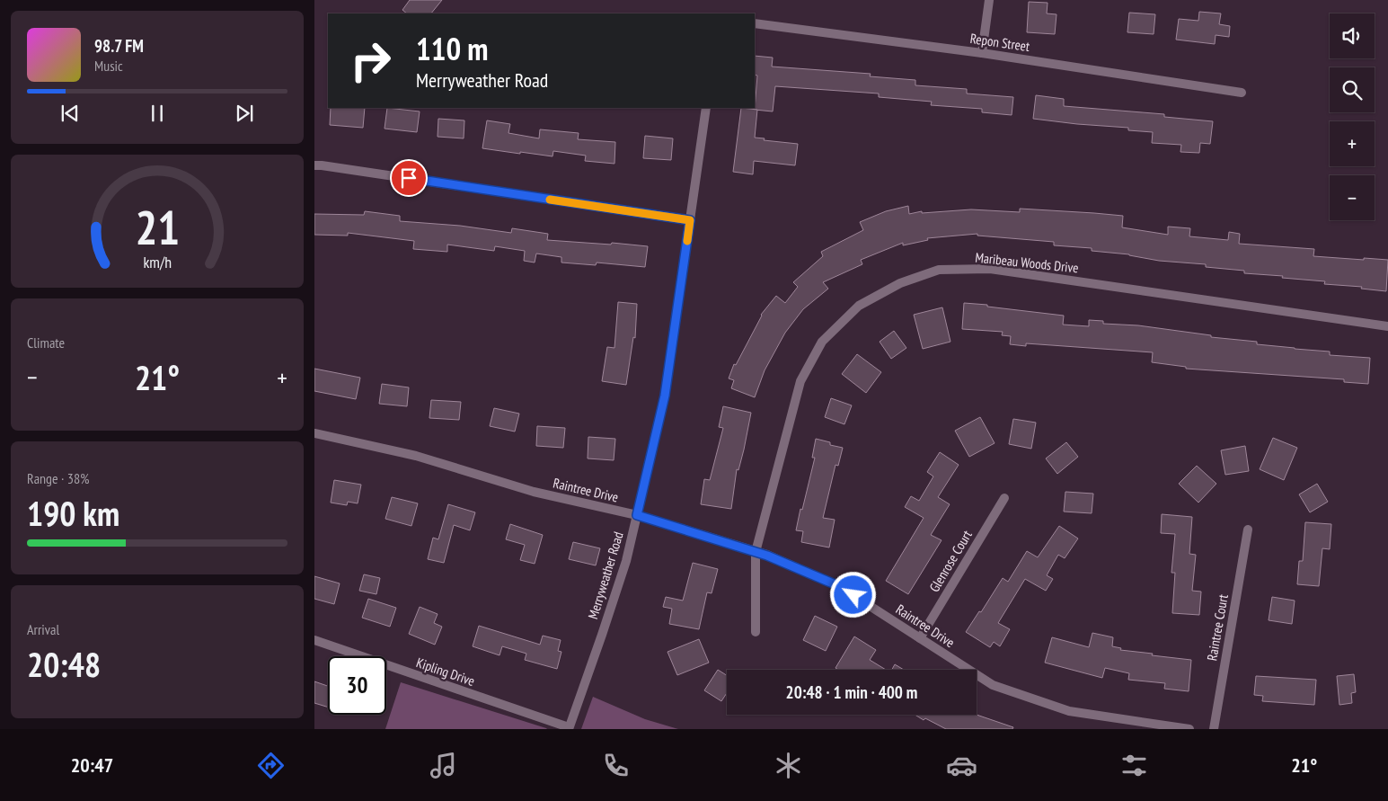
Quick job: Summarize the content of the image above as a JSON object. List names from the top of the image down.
{
  "streets": {
    "street": [
      "Repon Street",
      "Maribeau Woods Drive",
      "Raintree Drive",
      "Glenrose Court",
      "Merryweather Road",
      "Raintree Court",
      "Kipling Drive"
    ]
  },
  "crossings": [
    ["Maribeau Woods Drive", "Raintree Drive"],
    ["Raintree Drive", "Glenrose Court"],
    ["Raintree Drive", "Merryweather Road"],
    ["Merryweather Road", "Kipling Drive"]
  ],
  "page": {
    "map_buttons": ["+", "−"],
    "turn": ["110 m", "Merryweather Road"],
    "song": ["98.7 FM", "Music"],
    "tile": [
      "Climate",
      ["Range · 38%", "190 km"],
      ["Arrival", "20:48"]
    ],
    "heat": ["−", "21°", "+"],
    "limit": "30",
    "trip": "20:48 · 1 min · 400 m",
    "tabs": ["20:47", "21°"],
    "gauge": ["21", "km/h"]
  }
}
